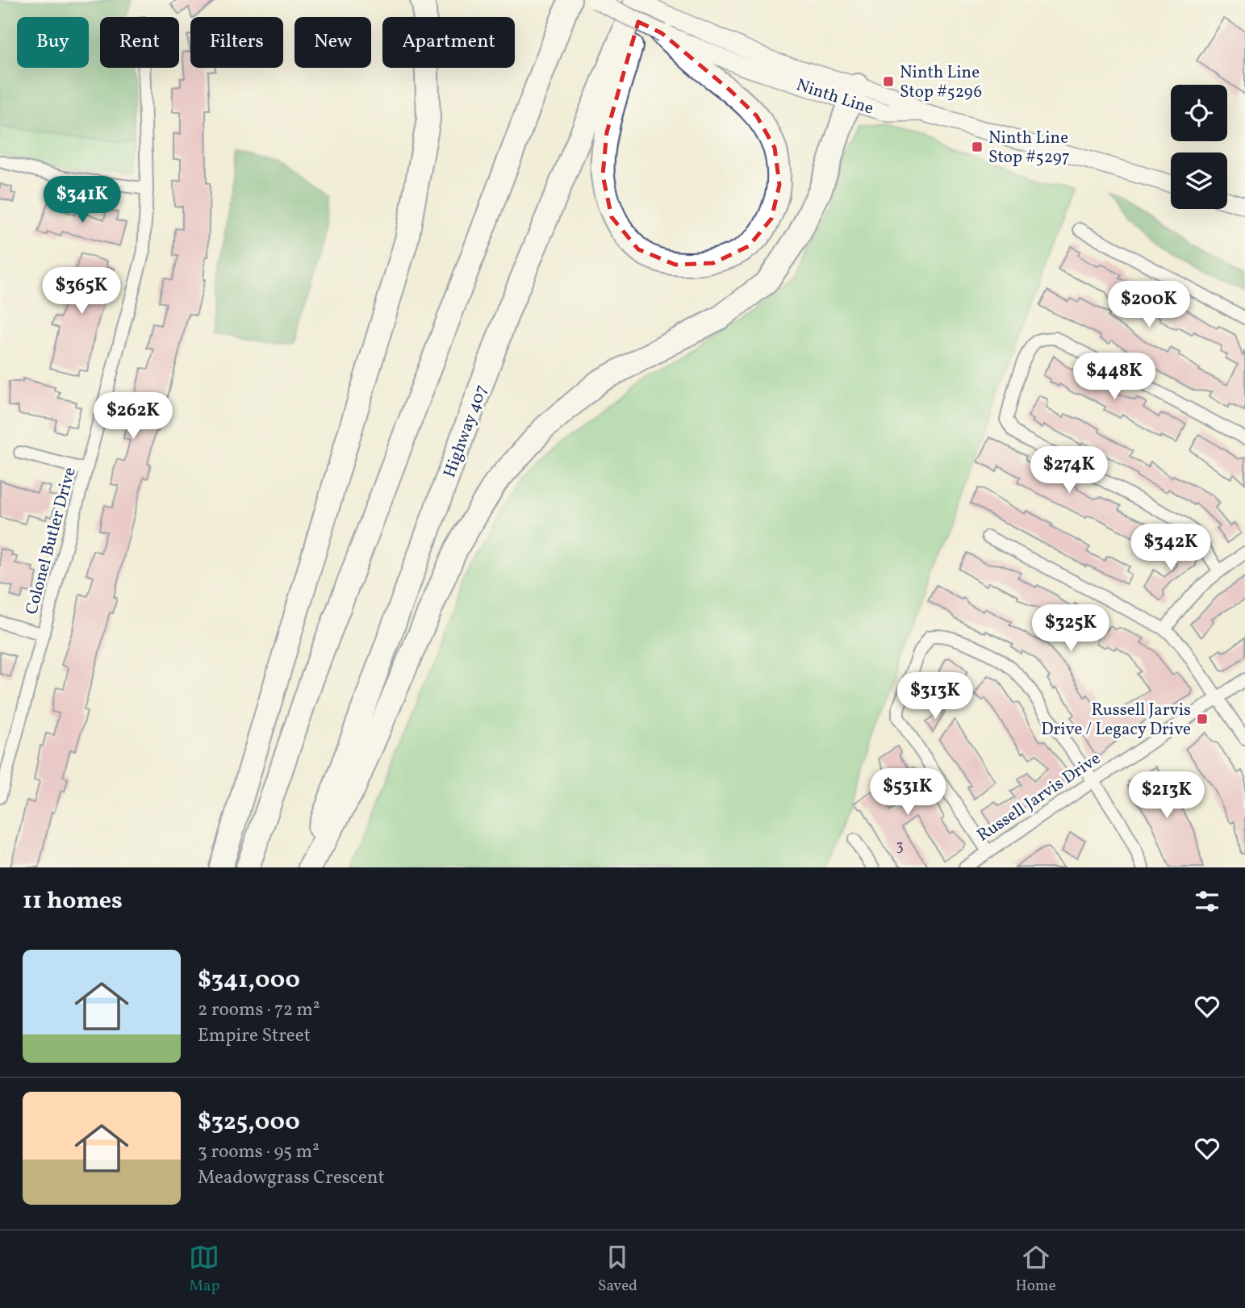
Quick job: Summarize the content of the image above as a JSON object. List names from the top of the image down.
{
  "streets": {
    "highway": ["Highway 407"],
    "main road": ["Ninth Line"],
    "street": ["Colonel Butler Drive", "Russell Jarvis Drive"]
  },
  "crossings": [
    ["Ninth Line", "Highway 407"]
  ],
  "places": {
    "transit": ["Ninth Line Stop #5296", "Ninth Line Stop #5297", "Russell Jarvis Drive / Legacy Drive"]
  },
  "house_numbers": ["3"],
  "page": {
    "chip": [
      "Buy",
      "Rent",
      "Filters",
      "New",
      "Apartment"
    ],
    "price": [
      "$341K",
      "$365K",
      "$200K",
      "$448K",
      "$262K",
      "$274K",
      "$342K",
      "$325K",
      "$313K",
      "$531K",
      "$213K"
    ],
    "heading": "11 homes",
    "list": [
      {
        "name": "$341,000",
        "note": "2 rooms · 72 m² · Empire Street"
      },
      {
        "name": "$325,000",
        "note": "3 rooms · 95 m² · Meadowgrass Crescent"
      }
    ],
    "tabs": ["Map", "Saved", "Home"]
  }
}
